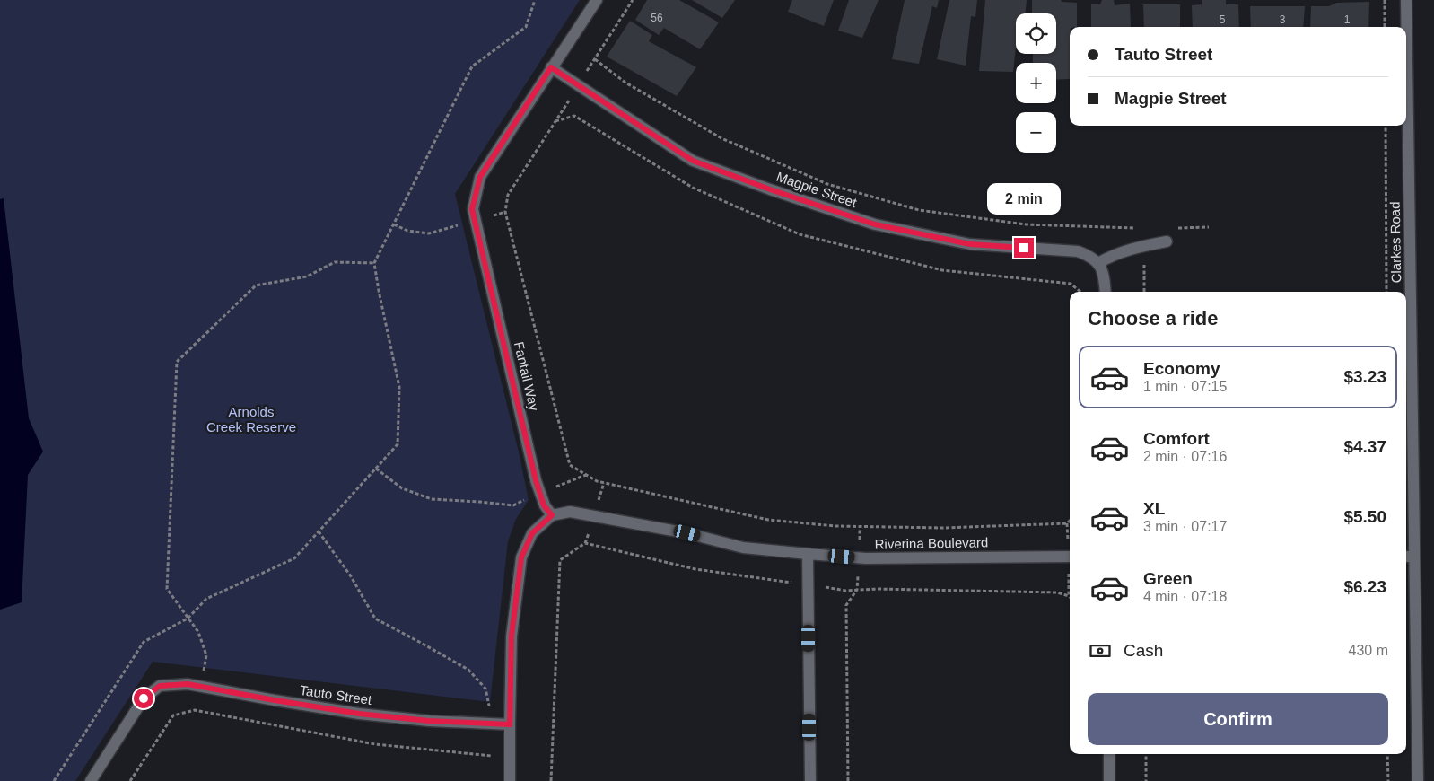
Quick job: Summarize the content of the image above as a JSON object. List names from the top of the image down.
{
  "streets": {
    "street": [
      "Magpie Street",
      "Clarkes Road",
      "Fantail Way",
      "Riverina Boulevard",
      "Tauto Street"
    ]
  },
  "crossings": [
    ["Magpie Street", "Fantail Way"],
    ["Fantail Way", "Riverina Boulevard"]
  ],
  "parks": ["Arnolds Creek Reserve"],
  "house_numbers": [
    "56",
    "5",
    "3",
    "1"
  ],
  "page": {
    "map_buttons": ["+", "−"],
    "banner": ["Tauto Street", "Magpie Street"],
    "bubble": "2 min",
    "heading": "Choose a ride",
    "list": [
      {
        "name": "Economy",
        "note": "1 min · 07:15",
        "value": "$3.23"
      },
      {
        "name": "Comfort",
        "note": "2 min · 07:16",
        "value": "$4.37"
      },
      {
        "name": "XL",
        "note": "3 min · 07:17",
        "value": "$5.50"
      },
      {
        "name": "Green",
        "note": "4 min · 07:18",
        "value": "$6.23"
      }
    ],
    "pay": ["Cash", "430 m"],
    "buttons": "Confirm"
  }
}
